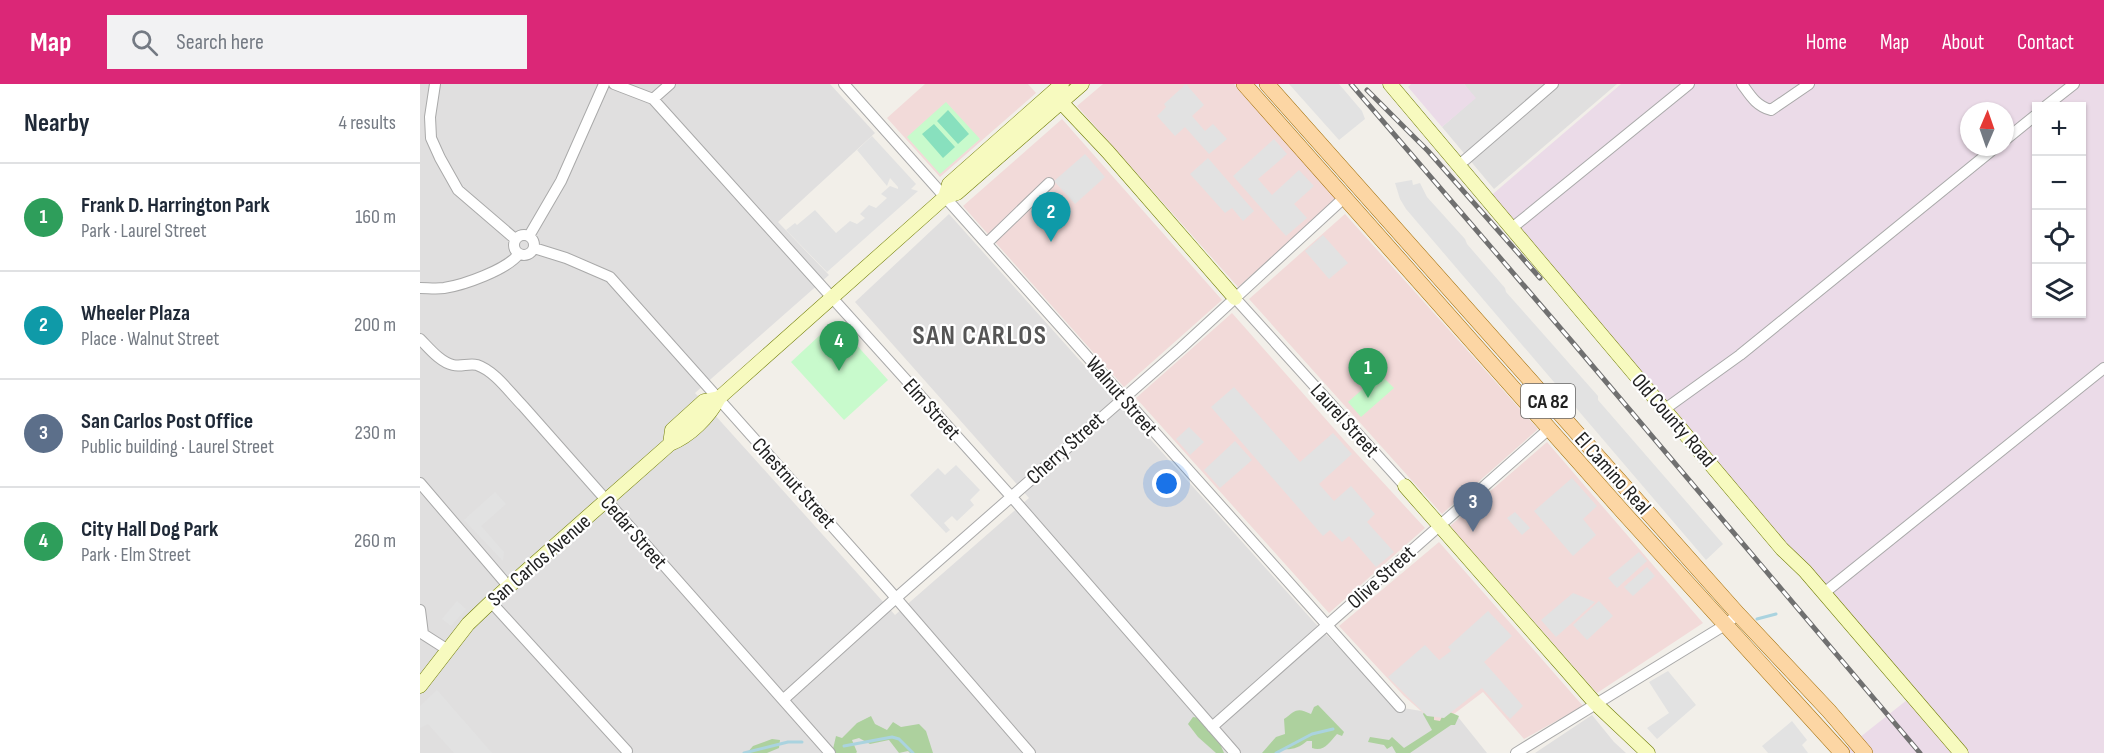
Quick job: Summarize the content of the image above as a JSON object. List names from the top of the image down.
{
  "streets": {
    "main road": [
      "CA 82",
      "Laurel Street",
      "Old County Road",
      "El Camino Real",
      "San Carlos Avenue"
    ],
    "street": [
      "Walnut Street",
      "Elm Street",
      "Cherry Street",
      "Chestnut Street",
      "Cedar Street",
      "Olive Street"
    ]
  },
  "crossings": [
    ["Walnut Street", "Cherry Street"],
    ["Walnut Street", "San Carlos Avenue"],
    ["Walnut Street", "Olive Street"],
    ["Elm Street", "Cherry Street"],
    ["Elm Street", "San Carlos Avenue"],
    ["Elm Street", "Olive Street"],
    ["Laurel Street", "Cherry Street"],
    ["Laurel Street", "San Carlos Avenue"],
    ["Laurel Street", "Olive Street"],
    ["Cherry Street", "El Camino Real"],
    ["Cherry Street", "Chestnut Street"],
    ["Cherry Street", "Cedar Street"],
    ["El Camino Real", "Olive Street"],
    ["Chestnut Street", "San Carlos Avenue"],
    ["Cedar Street", "San Carlos Avenue"]
  ],
  "districts": ["SAN CARLOS"],
  "north": "top",
  "page": {
    "header": "Map",
    "search": "Search here",
    "nav": [
      "Home",
      "Map",
      "About",
      "Contact"
    ],
    "heading": ["Nearby", "4 results"],
    "map_buttons": ["+", "−"],
    "list": [
      {
        "mark": "1",
        "name": "Frank D. Harrington Park",
        "note": "Park · Laurel Street",
        "value": "160 m"
      },
      {
        "mark": "2",
        "name": "Wheeler Plaza",
        "note": "Place · Walnut Street",
        "value": "200 m"
      },
      {
        "mark": "3",
        "name": "San Carlos Post Office",
        "note": "Public building · Laurel Street",
        "value": "230 m"
      },
      {
        "mark": "4",
        "name": "City Hall Dog Park",
        "note": "Park · Elm Street",
        "value": "260 m"
      }
    ],
    "pins": [
      "2",
      "4",
      "1",
      "3"
    ]
  }
}
